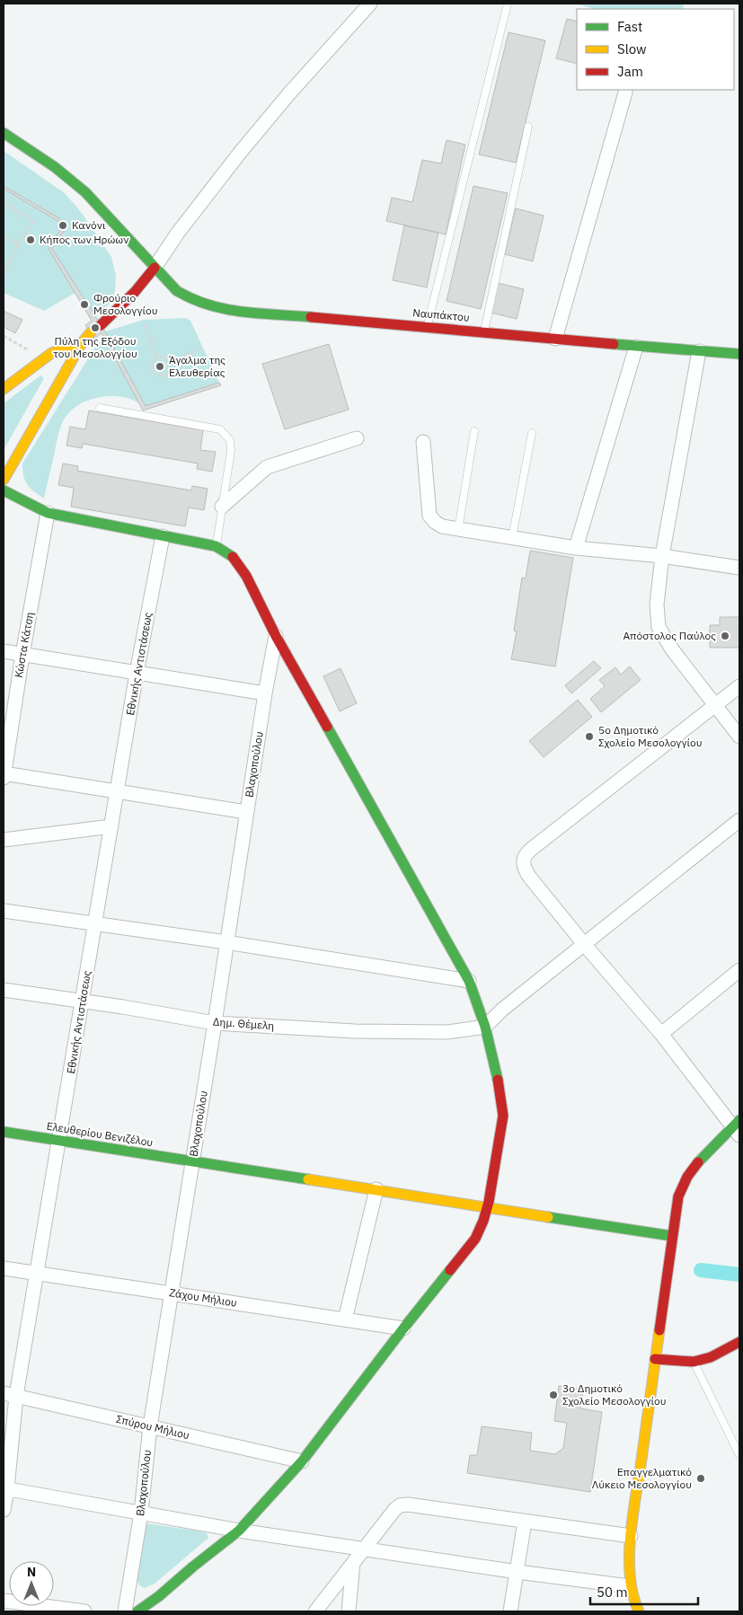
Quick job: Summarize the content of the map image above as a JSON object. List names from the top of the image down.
{
  "streets": {
    "street": [
      "Ναυπάκτου",
      "Κώστα Κάτση",
      "Εθνικής Αντιστάσεως",
      "Βλαχοπούλου",
      "Δημ. Θέμελη",
      "Ελευθερίου Βενιζέλου",
      "Ζάχου Μήλιου",
      "Σπύρου Μήλιου"
    ]
  },
  "crossings": [
    ["Εθνικής Αντιστάσεως", "Δημ. Θέμελη"],
    ["Εθνικής Αντιστάσεως", "Ελευθερίου Βενιζέλου"],
    ["Εθνικής Αντιστάσεως", "Ζάχου Μήλιου"],
    ["Εθνικής Αντιστάσεως", "Σπύρου Μήλιου"],
    ["Βλαχοπούλου", "Δημ. Θέμελη"],
    ["Βλαχοπούλου", "Ελευθερίου Βενιζέλου"],
    ["Βλαχοπούλου", "Ζάχου Μήλιου"],
    ["Βλαχοπούλου", "Σπύρου Μήλιου"]
  ],
  "places": [
    "Κανόνι",
    "Κήπος των Ηρώων",
    "Φρούριο Μεσολογγίου",
    "Πύλη της Εξόδου του Μεσολογγίου",
    "Άγαλμα της Ελευθερίας",
    "Απόστολος Παύλος",
    "5ο Δημοτικό Σχολείο Μεσολογγίου",
    "3ο Δημοτικό Σχολείο Μεσολογγίου",
    "Επαγγελματικό Λύκειο Μεσολογγίου"
  ],
  "legend": ["Fast", "Slow", "Jam"],
  "scale_bar": "50 m",
  "north": "top"
}
